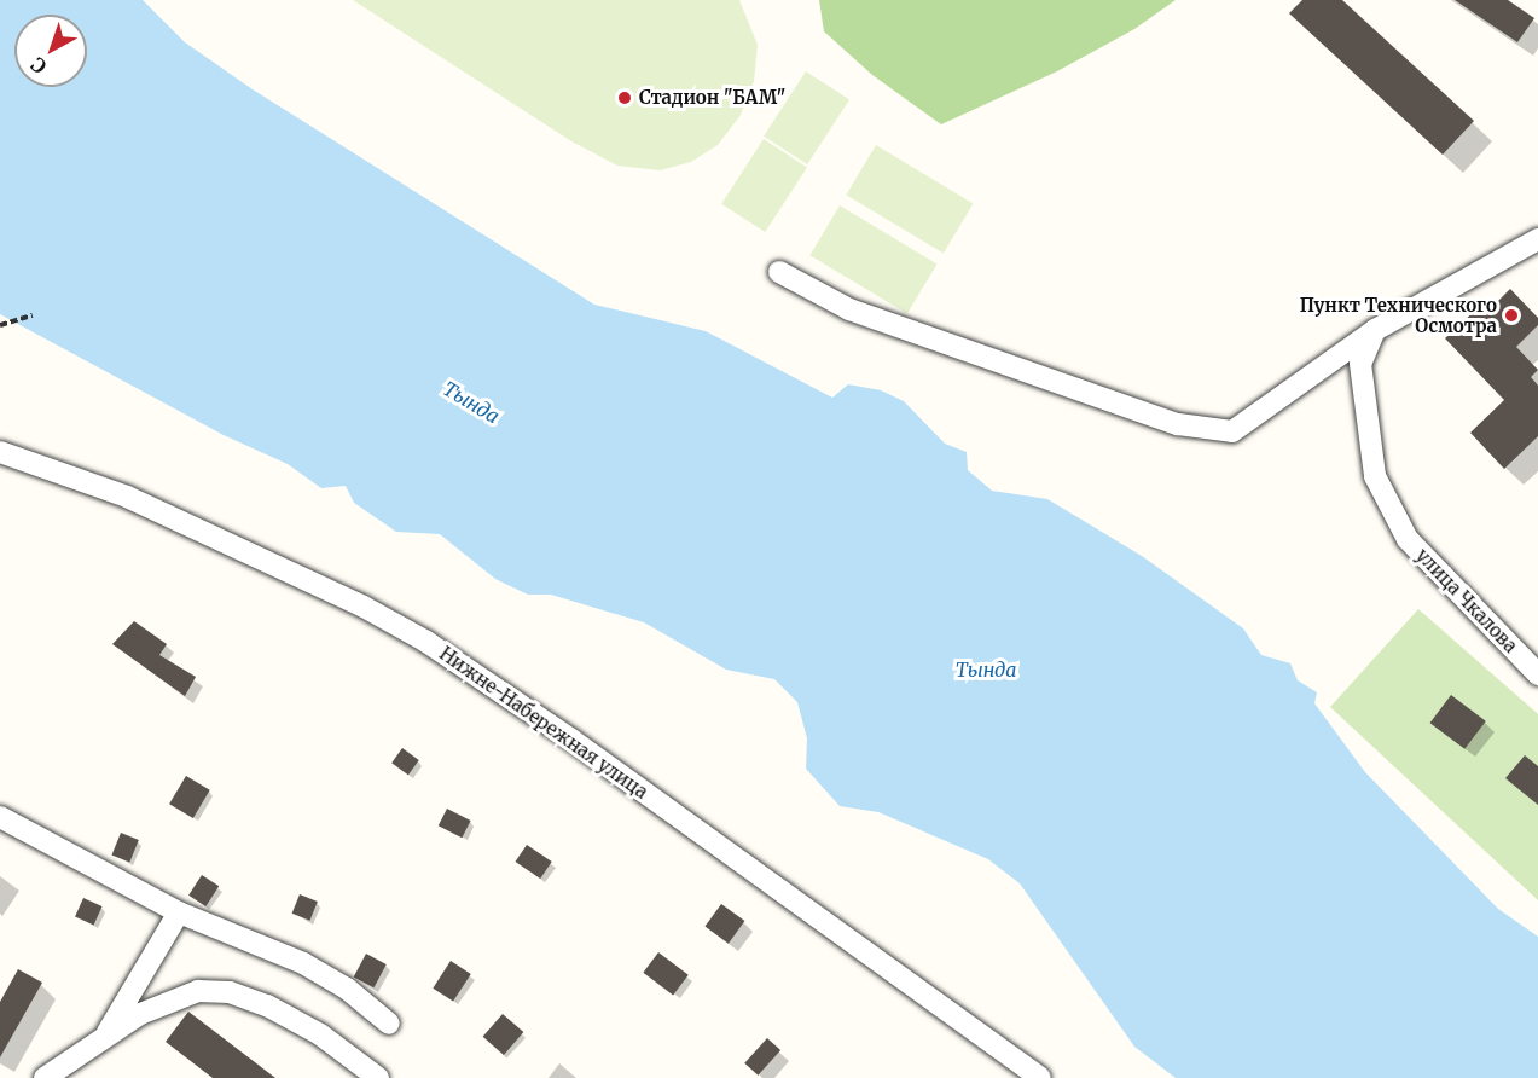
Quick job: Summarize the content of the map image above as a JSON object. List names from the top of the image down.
{
  "streets": {
    "street": ["улица Чкалова", "Нижне-Набережная улица"]
  },
  "water": ["Тында"],
  "places": ["Стадион \"БАМ\"", "Пункт Технического Осмотра"],
  "north": "bottom left"
}
